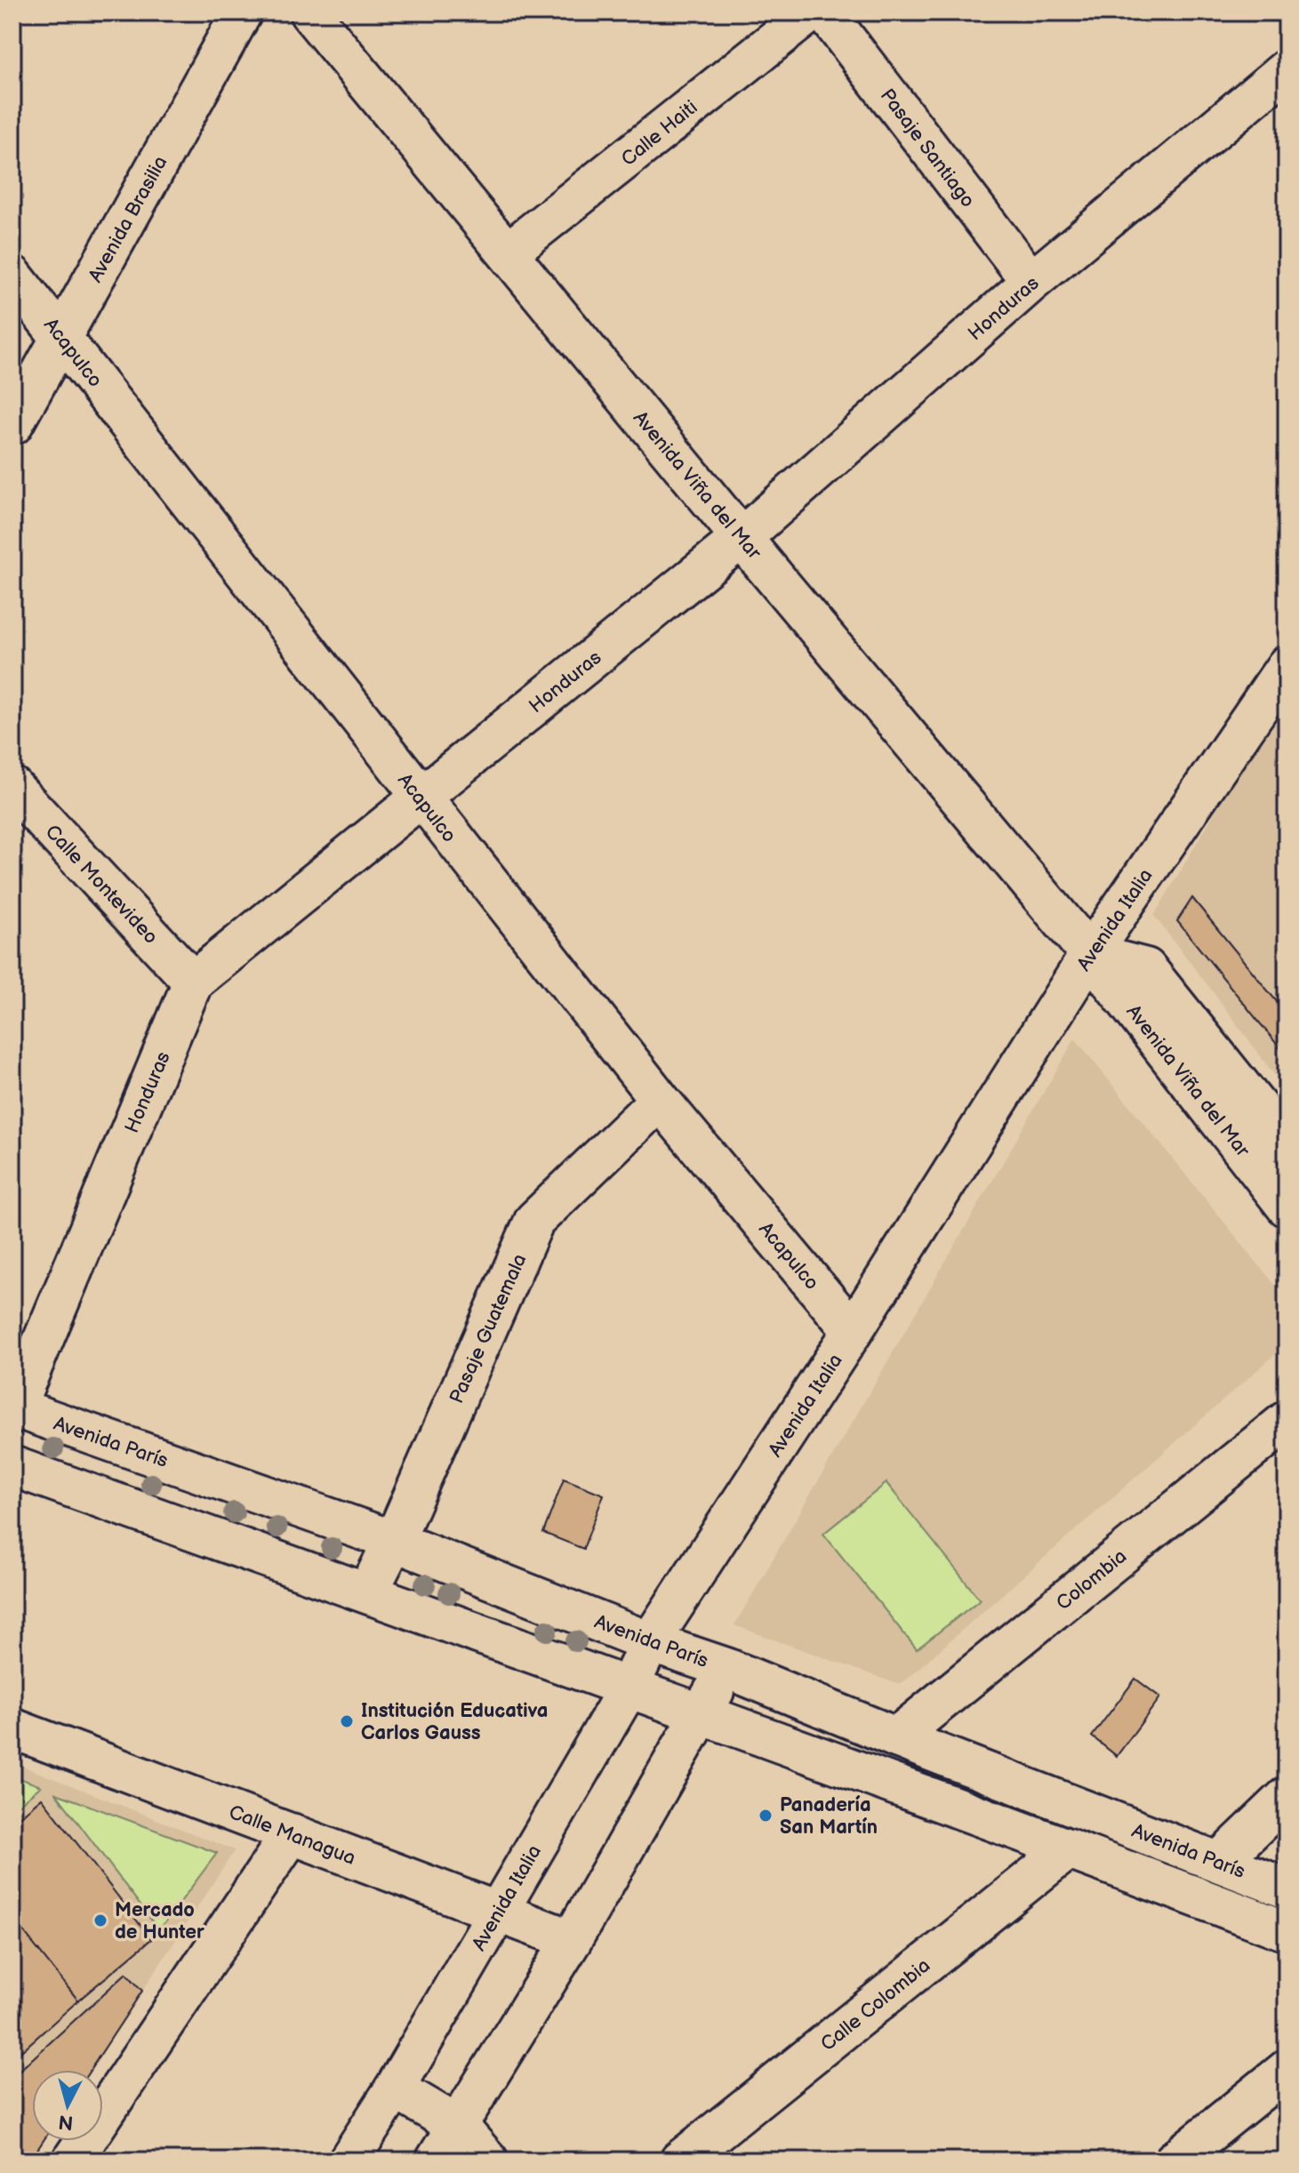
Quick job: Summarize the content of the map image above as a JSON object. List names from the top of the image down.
{
  "streets": {
    "street": [
      "Calle Haiti",
      "Pasaje Santiago",
      "Avenida Brasilia",
      "Honduras",
      "Acapulco",
      "Avenida Viña del Mar",
      "Calle Montevideo",
      "Avenida Italia",
      "Pasaje Guatemala",
      "Avenida París",
      "Colombia",
      "Calle Managua",
      "Calle Colombia"
    ]
  },
  "crossings": [
    ["Calle Haiti", "Avenida Viña del Mar"],
    ["Pasaje Santiago", "Honduras"],
    ["Avenida Brasilia", "Acapulco"],
    ["Honduras", "Acapulco"],
    ["Honduras", "Avenida Viña del Mar"],
    ["Honduras", "Calle Montevideo"],
    ["Honduras", "Avenida París"],
    ["Acapulco", "Avenida Italia"],
    ["Acapulco", "Pasaje Guatemala"],
    ["Avenida Viña del Mar", "Avenida Italia"],
    ["Avenida Italia", "Avenida París"],
    ["Avenida Italia", "Calle Managua"],
    ["Pasaje Guatemala", "Avenida París"],
    ["Avenida París", "Colombia"],
    ["Avenida París", "Calle Colombia"]
  ],
  "places": ["Institución Educativa Carlos Gauss", "Panadería San Martín", "Mercado de Hunter"],
  "north": "bottom"
}
